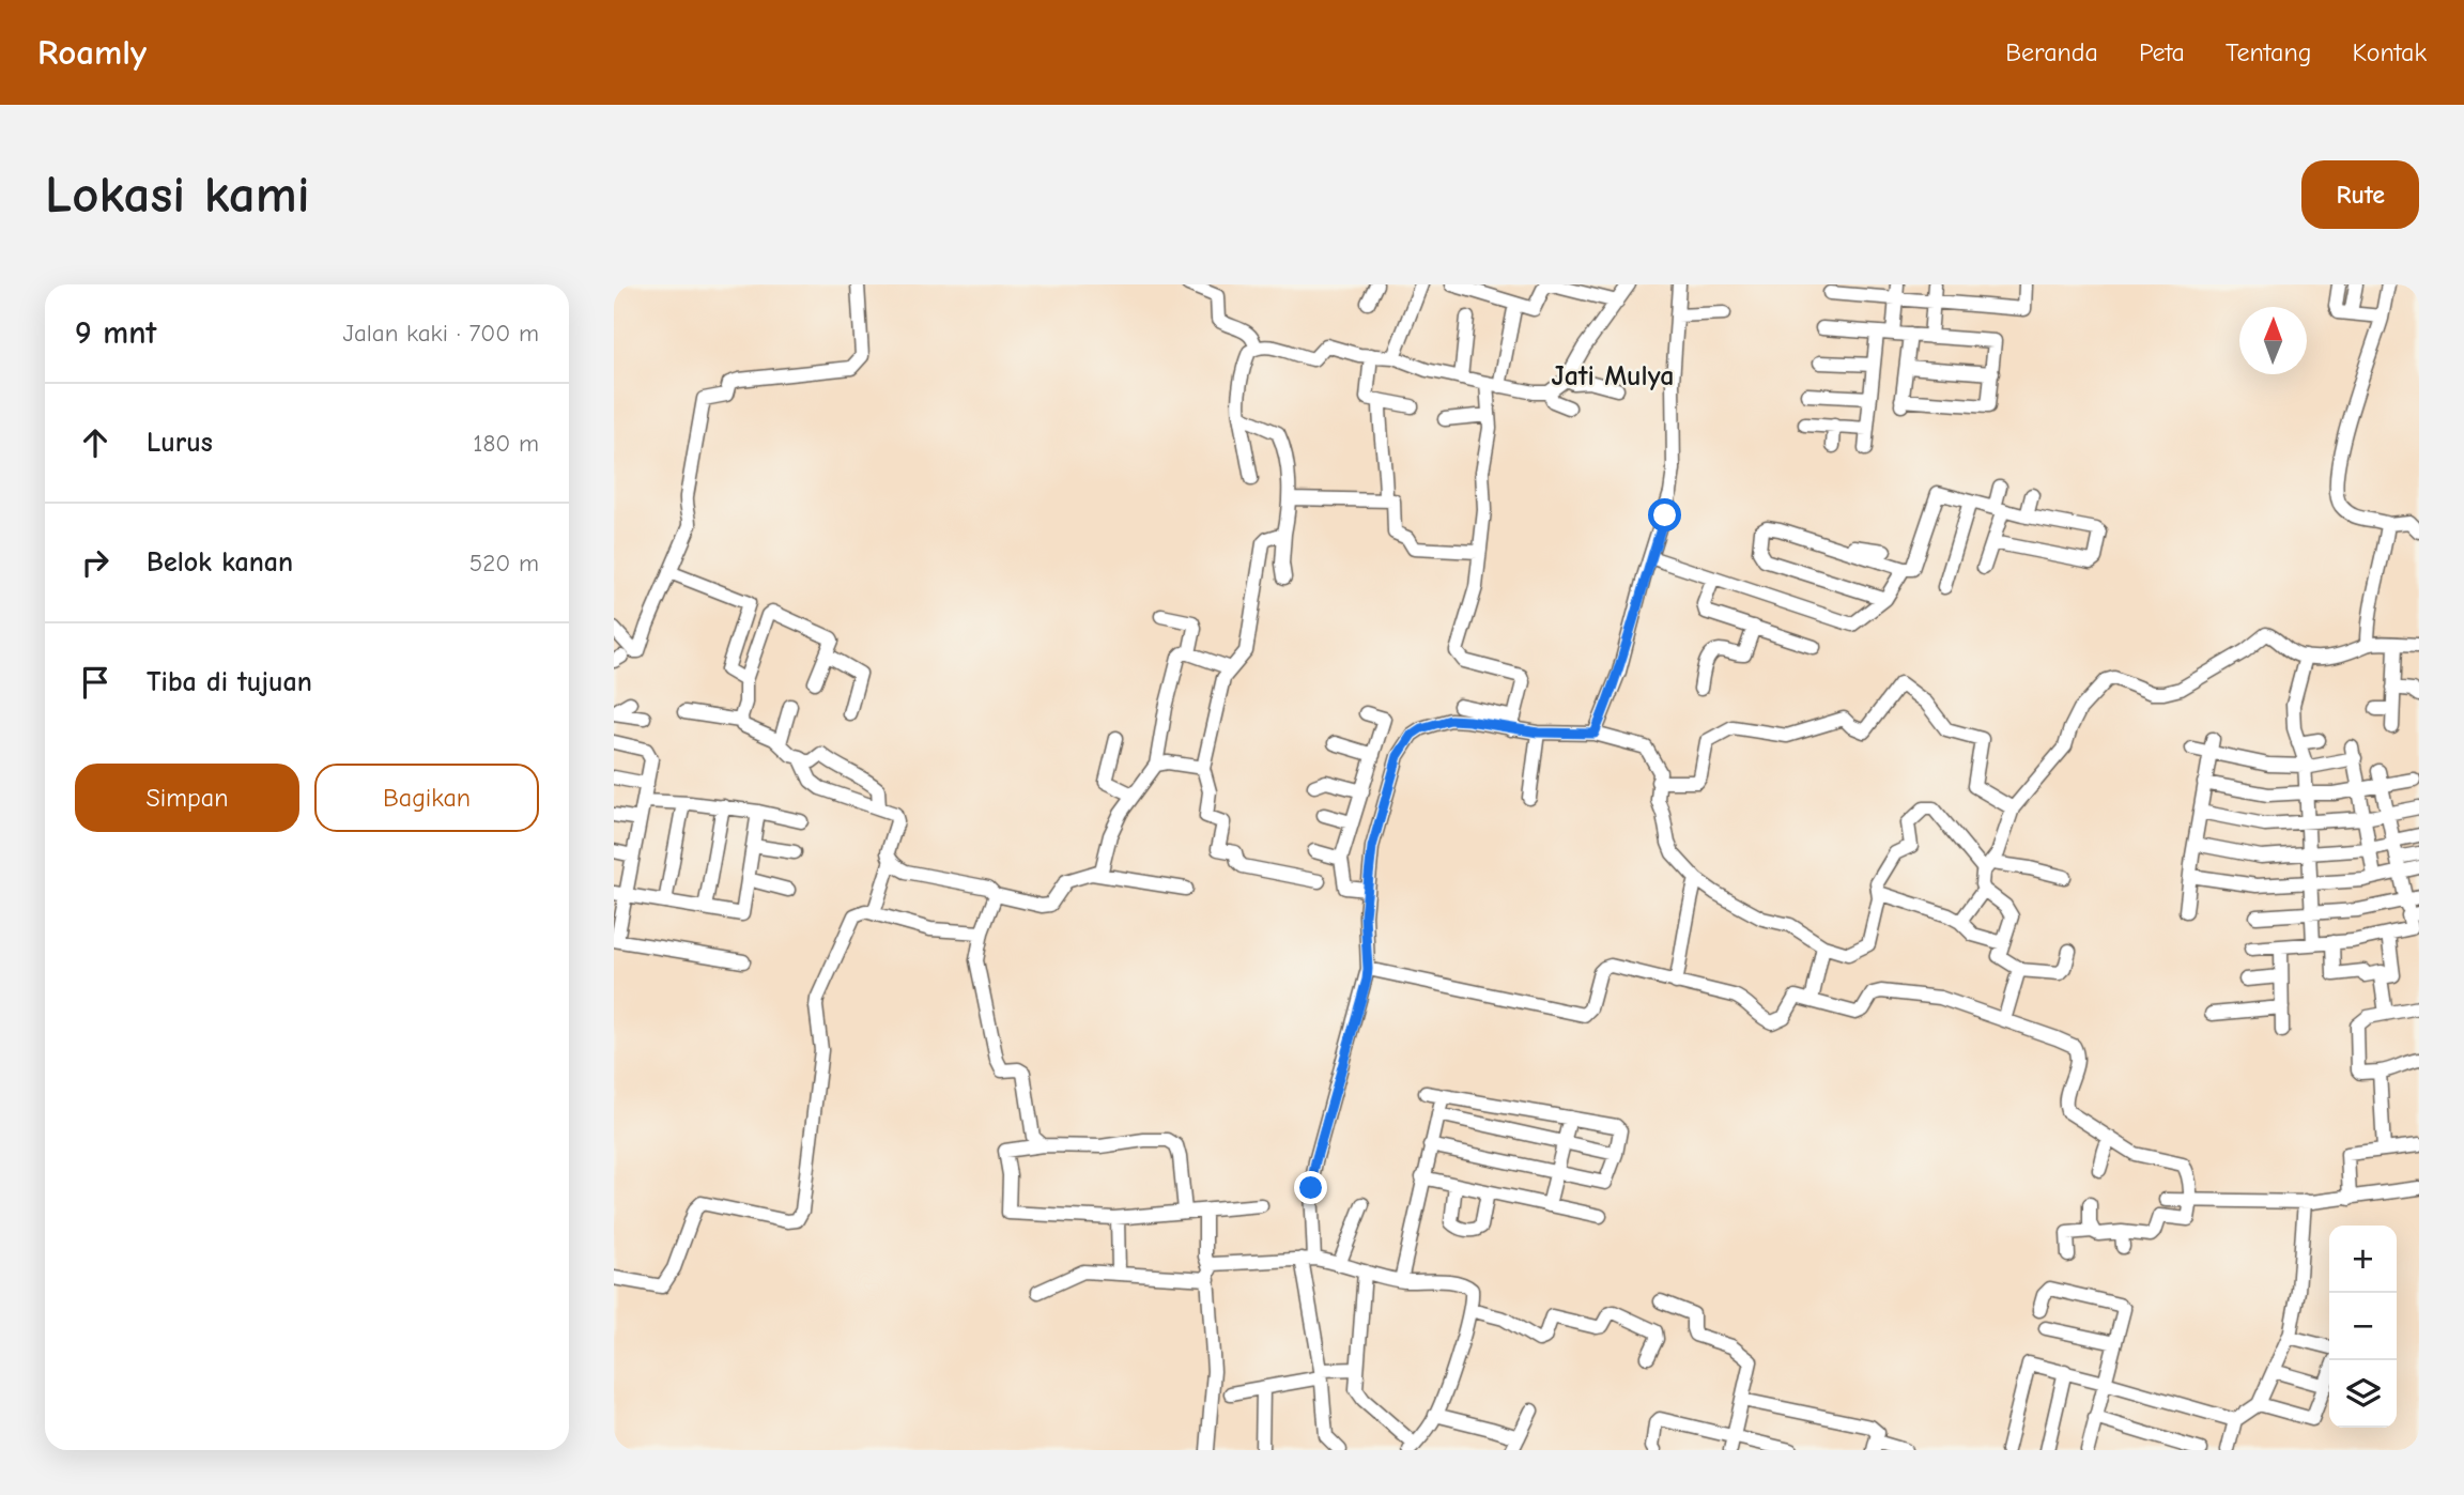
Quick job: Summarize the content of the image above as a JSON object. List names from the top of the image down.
{
  "districts": ["Jati Mulya"],
  "north": "top",
  "page": {
    "header": "Roamly",
    "nav": [
      "Beranda",
      "Peta",
      "Tentang",
      "Kontak"
    ],
    "buttons": [
      "Rute",
      ["Simpan", "Bagikan"]
    ],
    "title": "Lokasi kami",
    "heading": ["9 mnt", "Jalan kaki · 700 m"],
    "list": [
      ["Lurus", "180 m"],
      ["Belok kanan", "520 m"],
      "Tiba di tujuan"
    ],
    "map_buttons": ["+", "−"]
  }
}
